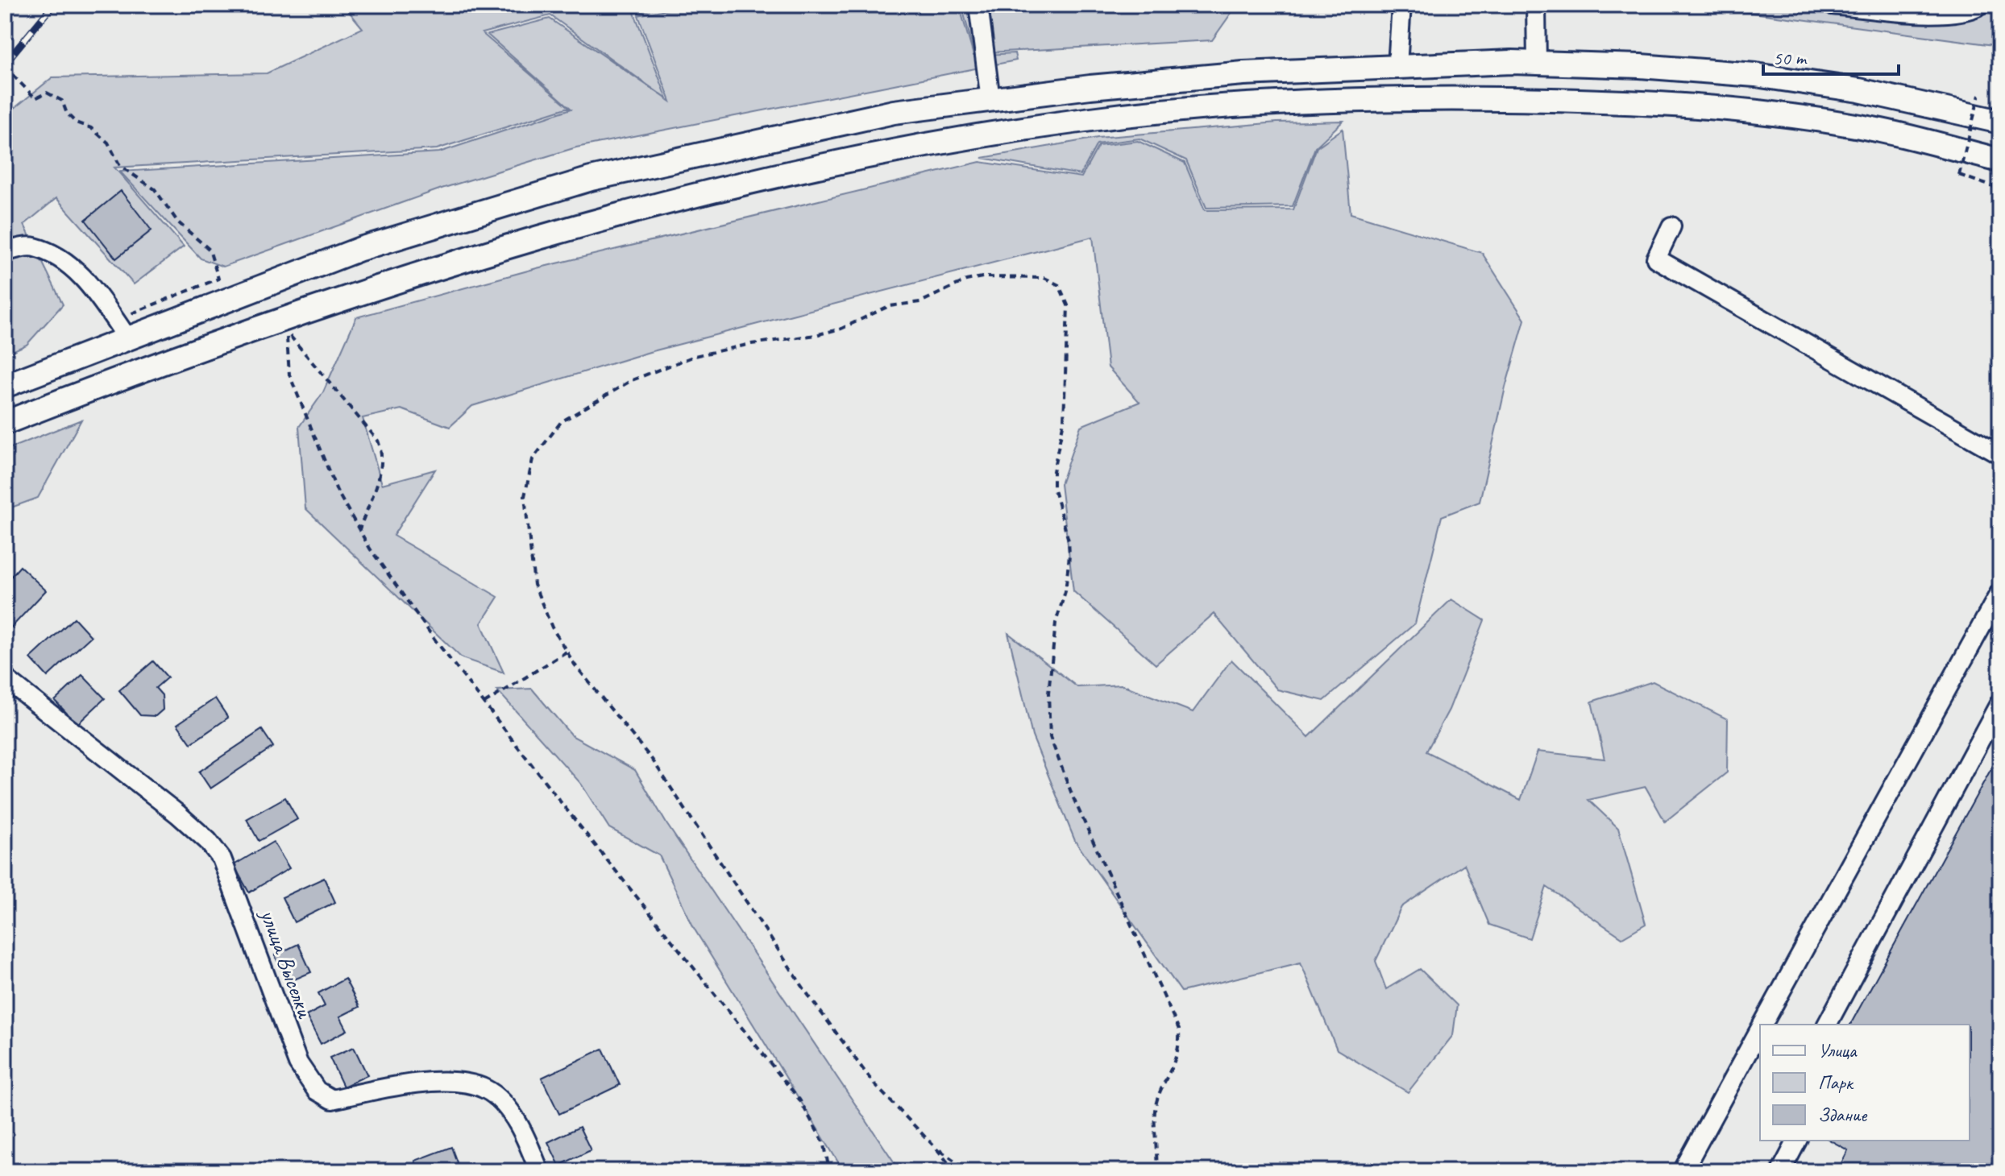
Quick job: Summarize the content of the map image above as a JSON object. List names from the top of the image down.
{
  "streets": {
    "street": ["улица Выселки"]
  },
  "legend": ["Улица", "Парк", "Здание"],
  "scale_bar": "50 m"
}
